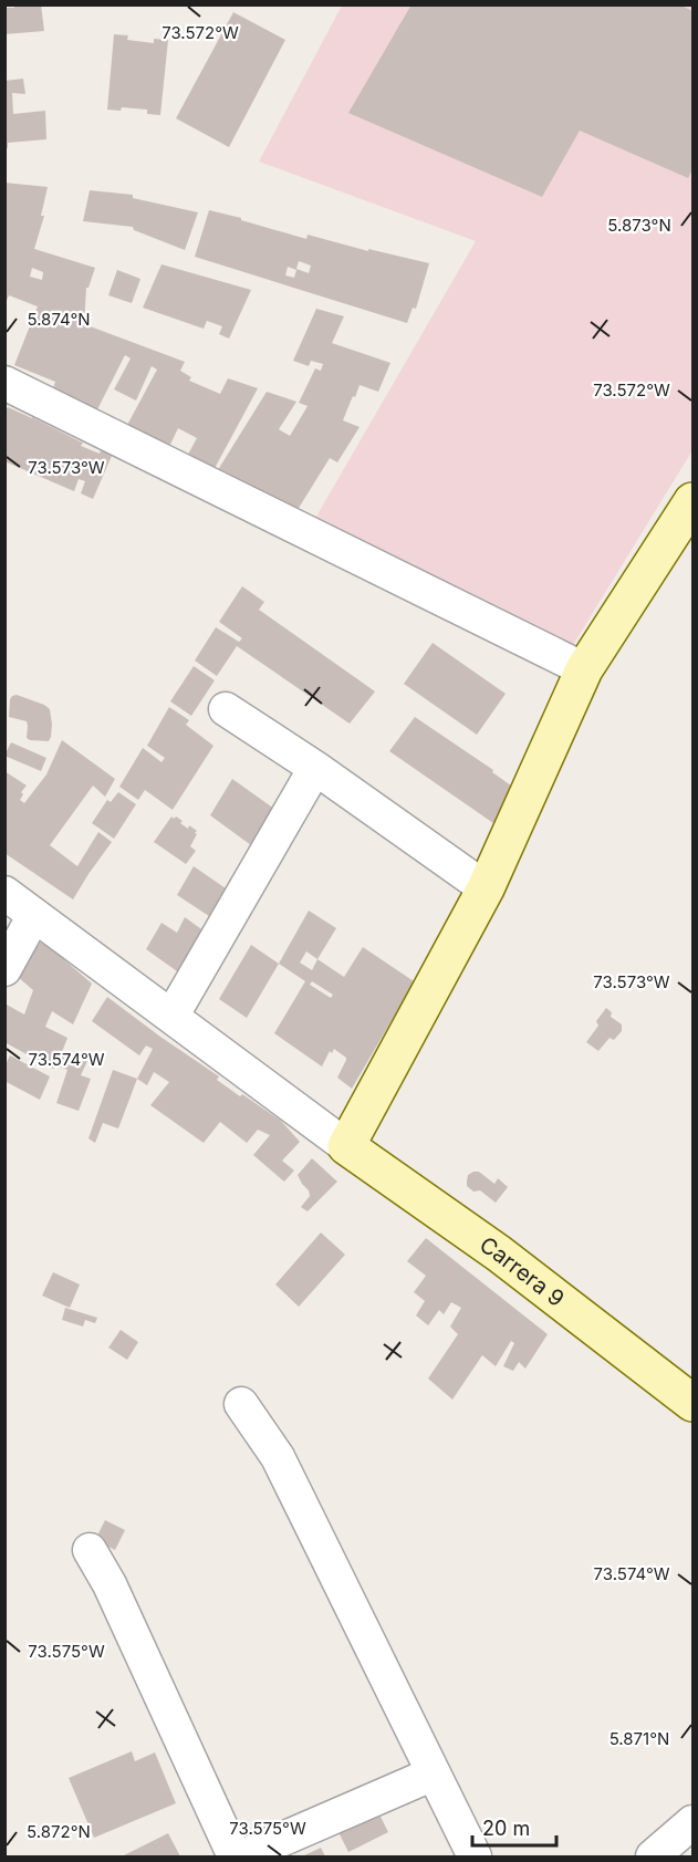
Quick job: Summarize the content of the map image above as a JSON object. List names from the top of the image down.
{
  "streets": {
    "main road": ["Carrera 9"]
  },
  "scale_bar": "20 m",
  "coordinates": [
    "73.572°W",
    "5.873°N",
    "5.874°N",
    "73.573°W",
    "73.574°W",
    "73.575°W",
    "5.871°N",
    "5.872°N"
  ]
}
